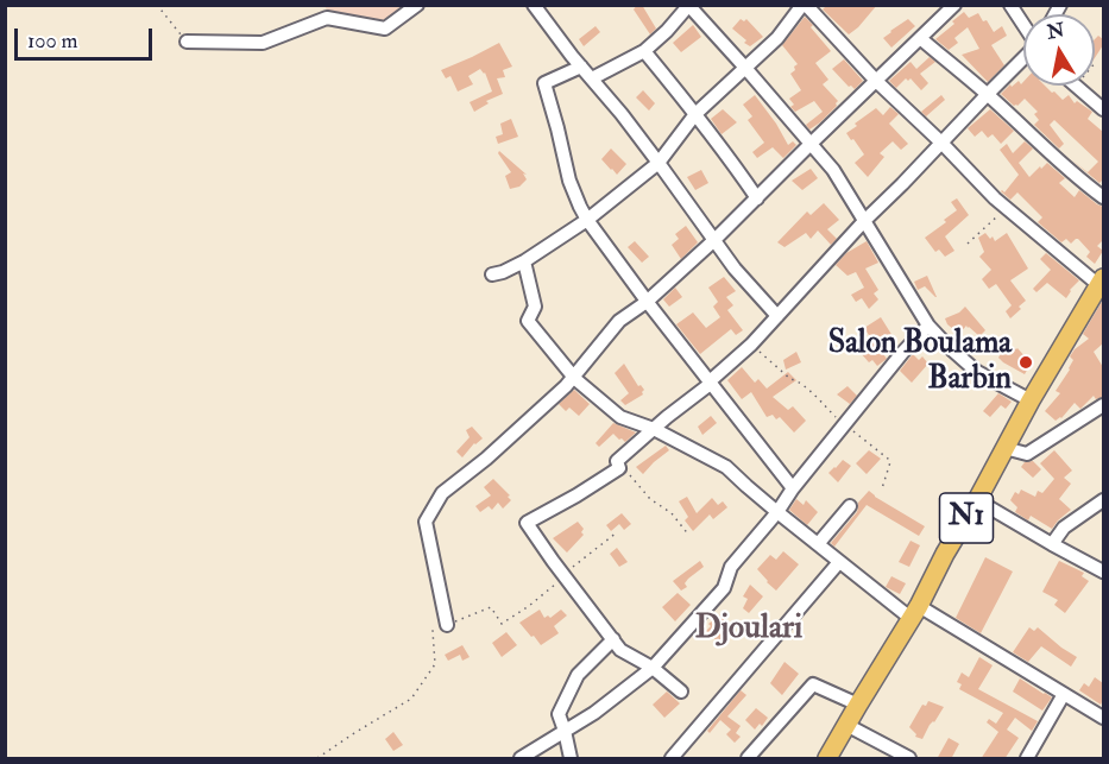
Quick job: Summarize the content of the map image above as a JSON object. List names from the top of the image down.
{
  "streets": {
    "highway": ["N1"]
  },
  "districts": ["Djoulari"],
  "places": ["Salon Boulama Barbin"],
  "scale_bar": "100 m",
  "north": "top"
}
